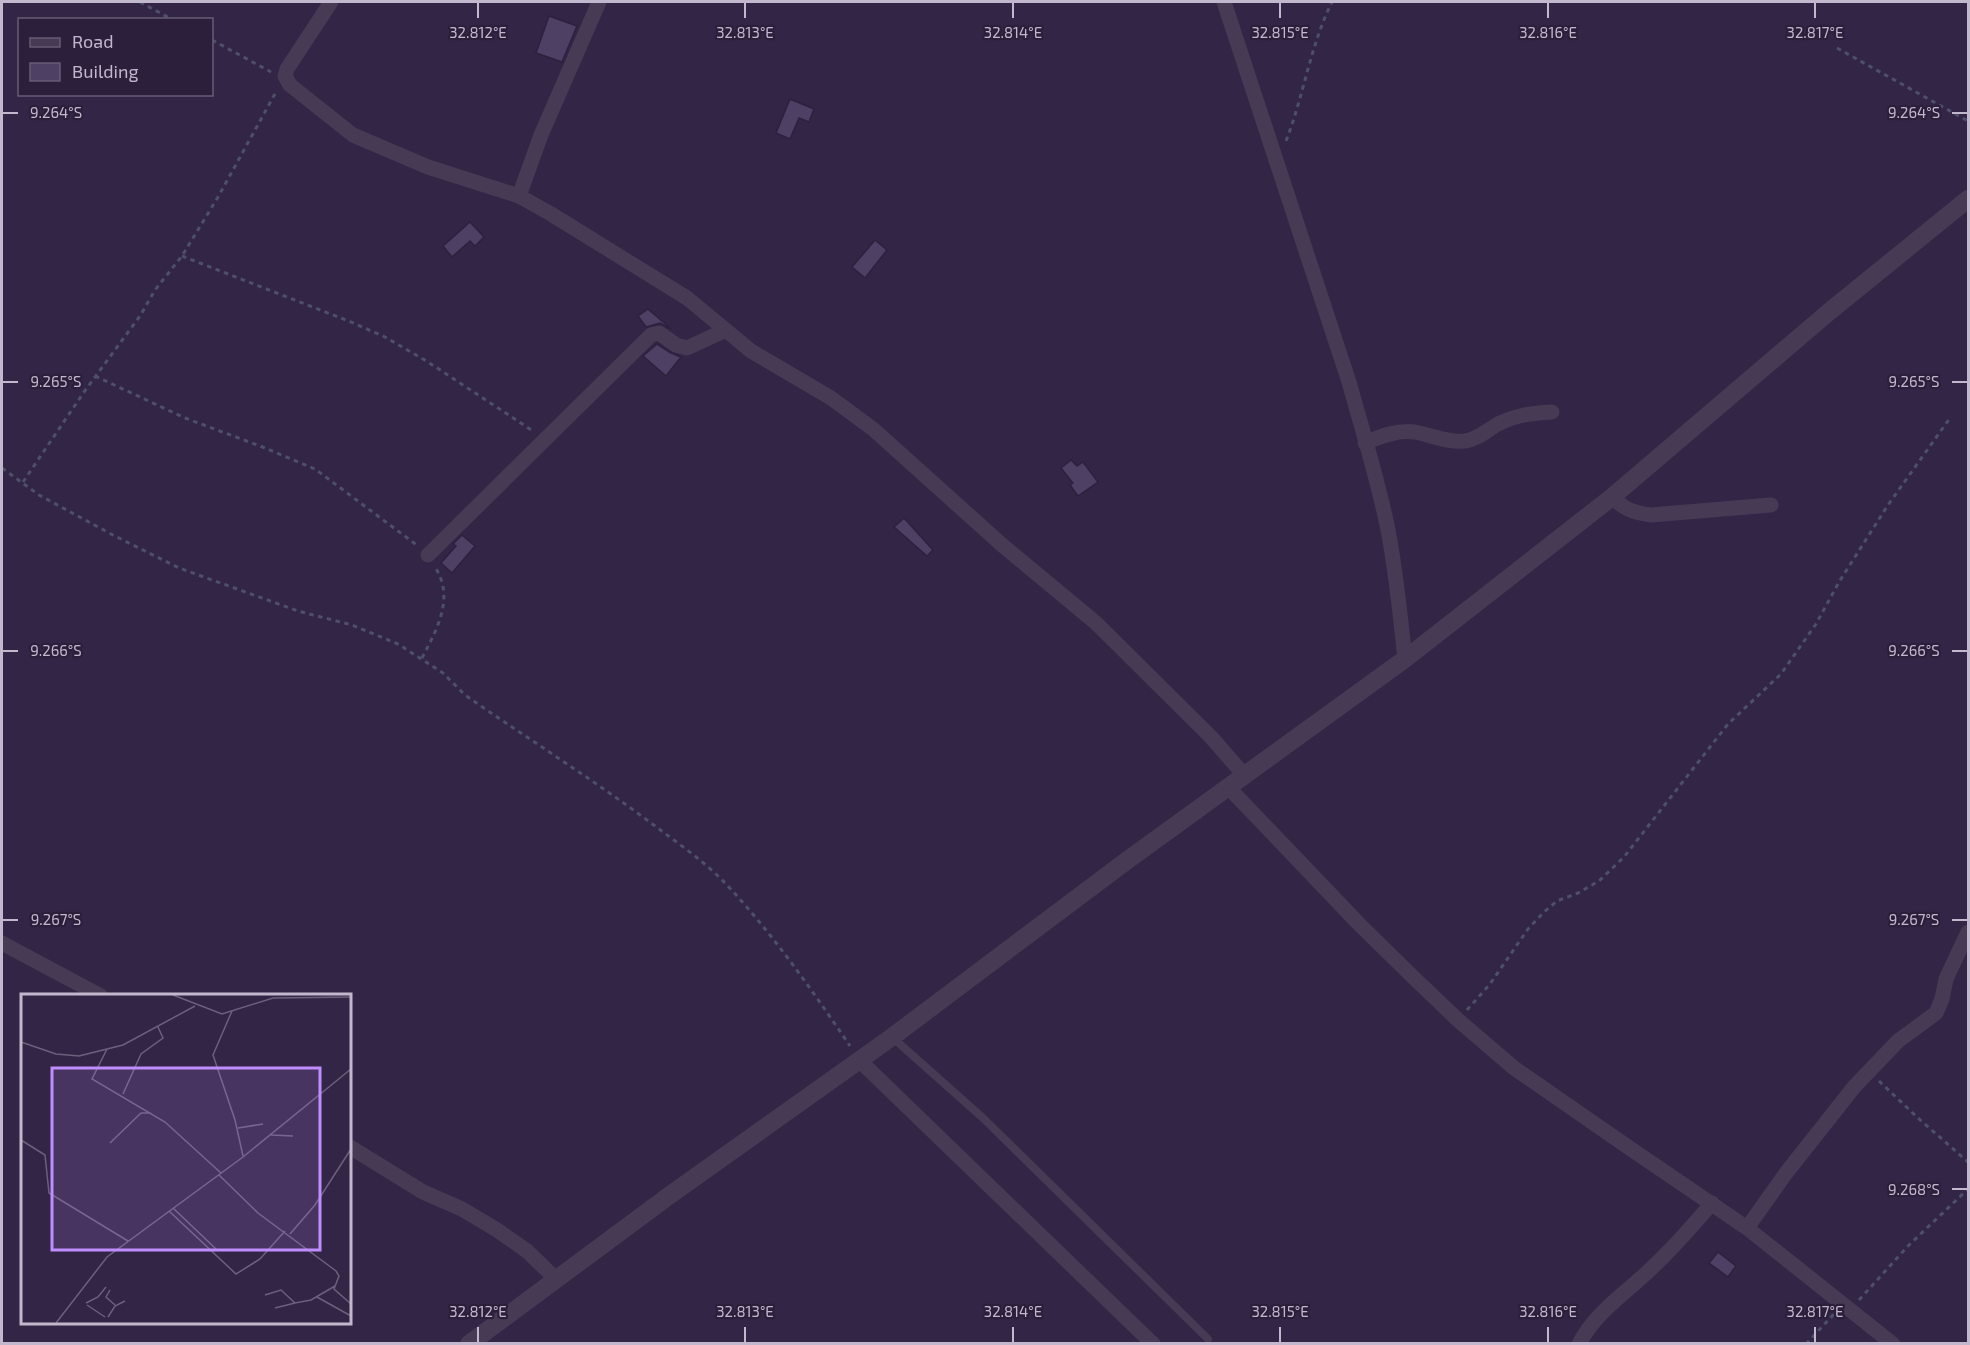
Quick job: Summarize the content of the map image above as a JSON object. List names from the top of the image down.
{
  "legend": ["Road", "Building"],
  "coordinates": [
    "32.812°E",
    "32.813°E",
    "32.814°E",
    "32.815°E",
    "32.816°E",
    "32.817°E",
    "9.264°S",
    "9.265°S",
    "9.266°S",
    "9.267°S",
    "9.268°S"
  ]
}
